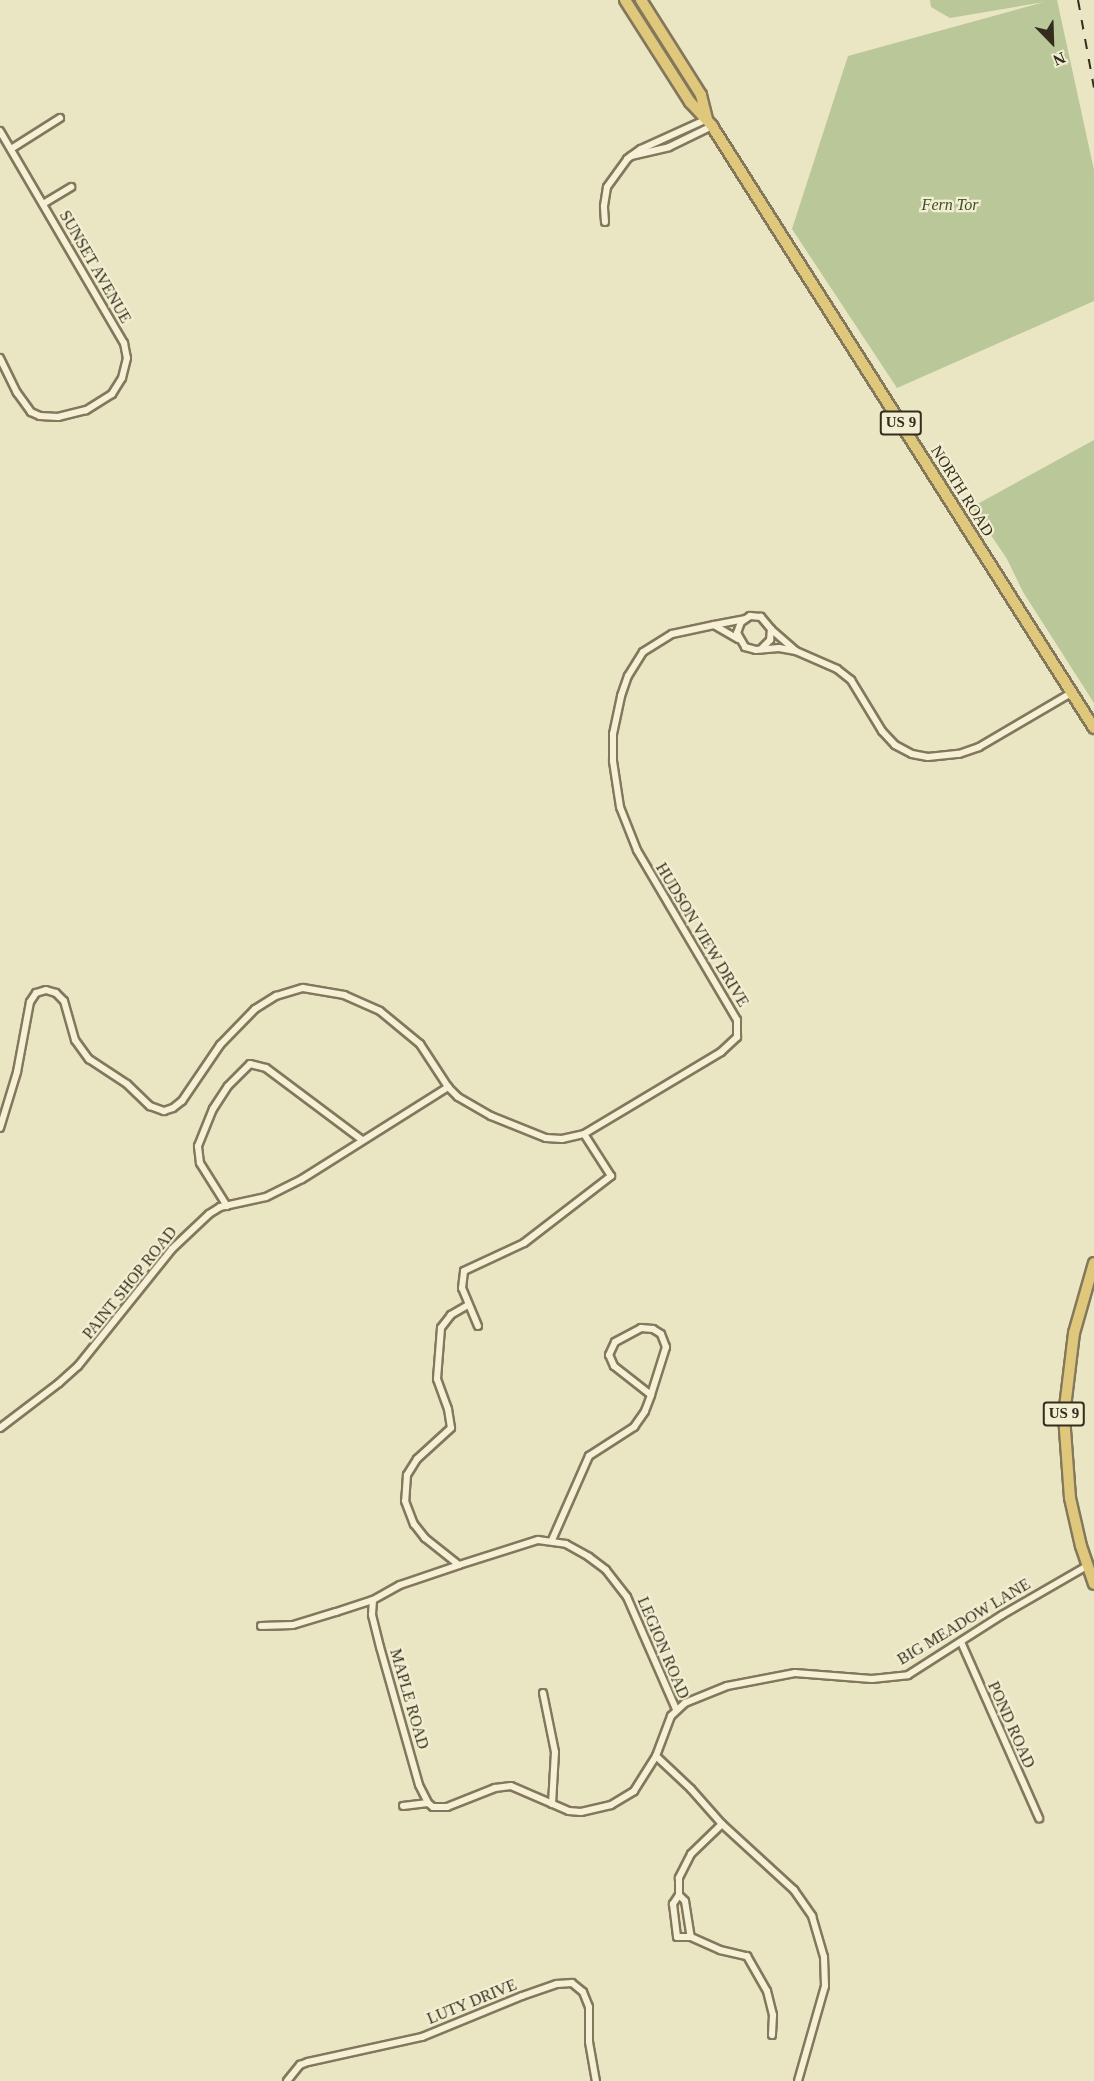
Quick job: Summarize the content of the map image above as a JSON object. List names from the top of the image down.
{
  "streets": {
    "highway": ["US 9", "NORTH ROAD"],
    "street": [
      "SUNSET AVENUE",
      "HUDSON VIEW DRIVE",
      "PAINT SHOP ROAD",
      "BIG MEADOW LANE",
      "LEGION ROAD",
      "MAPLE ROAD",
      "POND ROAD",
      "LUTY DRIVE"
    ]
  },
  "crossings": [
    ["US 9", "BIG MEADOW LANE"],
    ["HUDSON VIEW DRIVE", "PAINT SHOP ROAD"],
    ["BIG MEADOW LANE", "LEGION ROAD"],
    ["BIG MEADOW LANE", "POND ROAD"],
    ["LEGION ROAD", "MAPLE ROAD"]
  ],
  "parks": ["Fern Tor"],
  "north": "bottom right"
}
